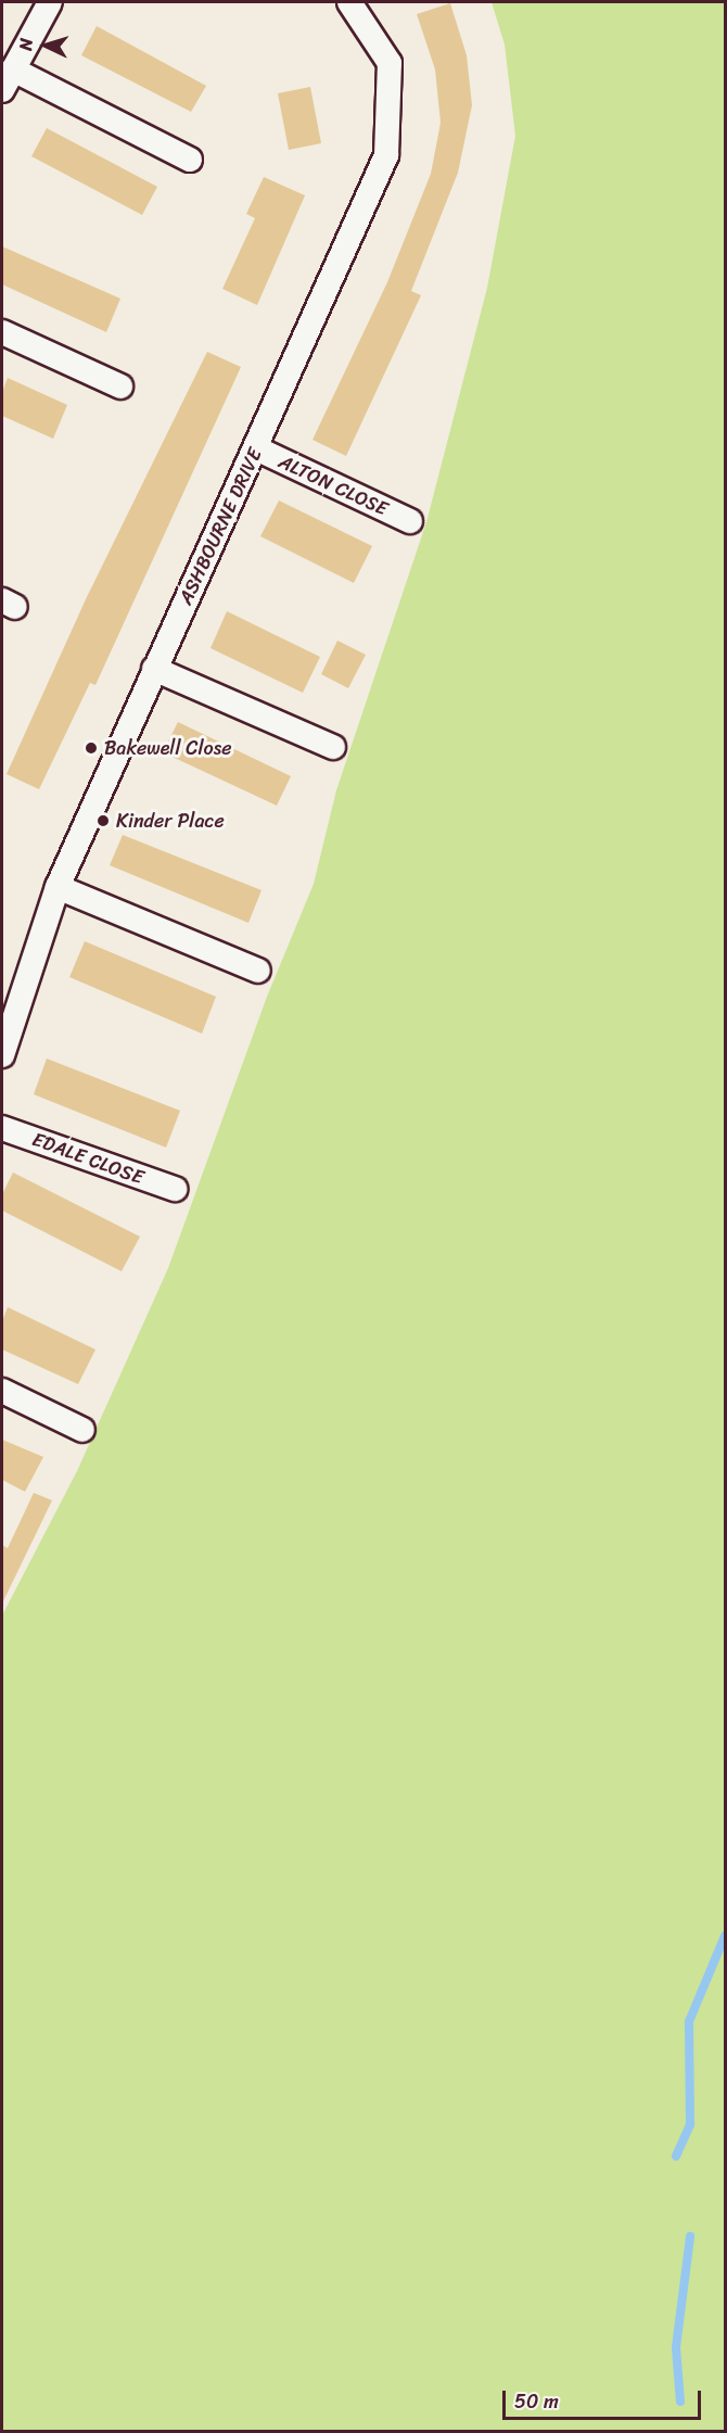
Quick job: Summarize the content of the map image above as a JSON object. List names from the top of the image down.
{
  "streets": {
    "street": ["ALTON CLOSE", "ASHBOURNE DRIVE", "EDALE CLOSE"]
  },
  "crossings": [
    ["ALTON CLOSE", "ASHBOURNE DRIVE"]
  ],
  "places": ["Bakewell Close", "Kinder Place"],
  "scale_bar": "50 m",
  "north": "left"
}
